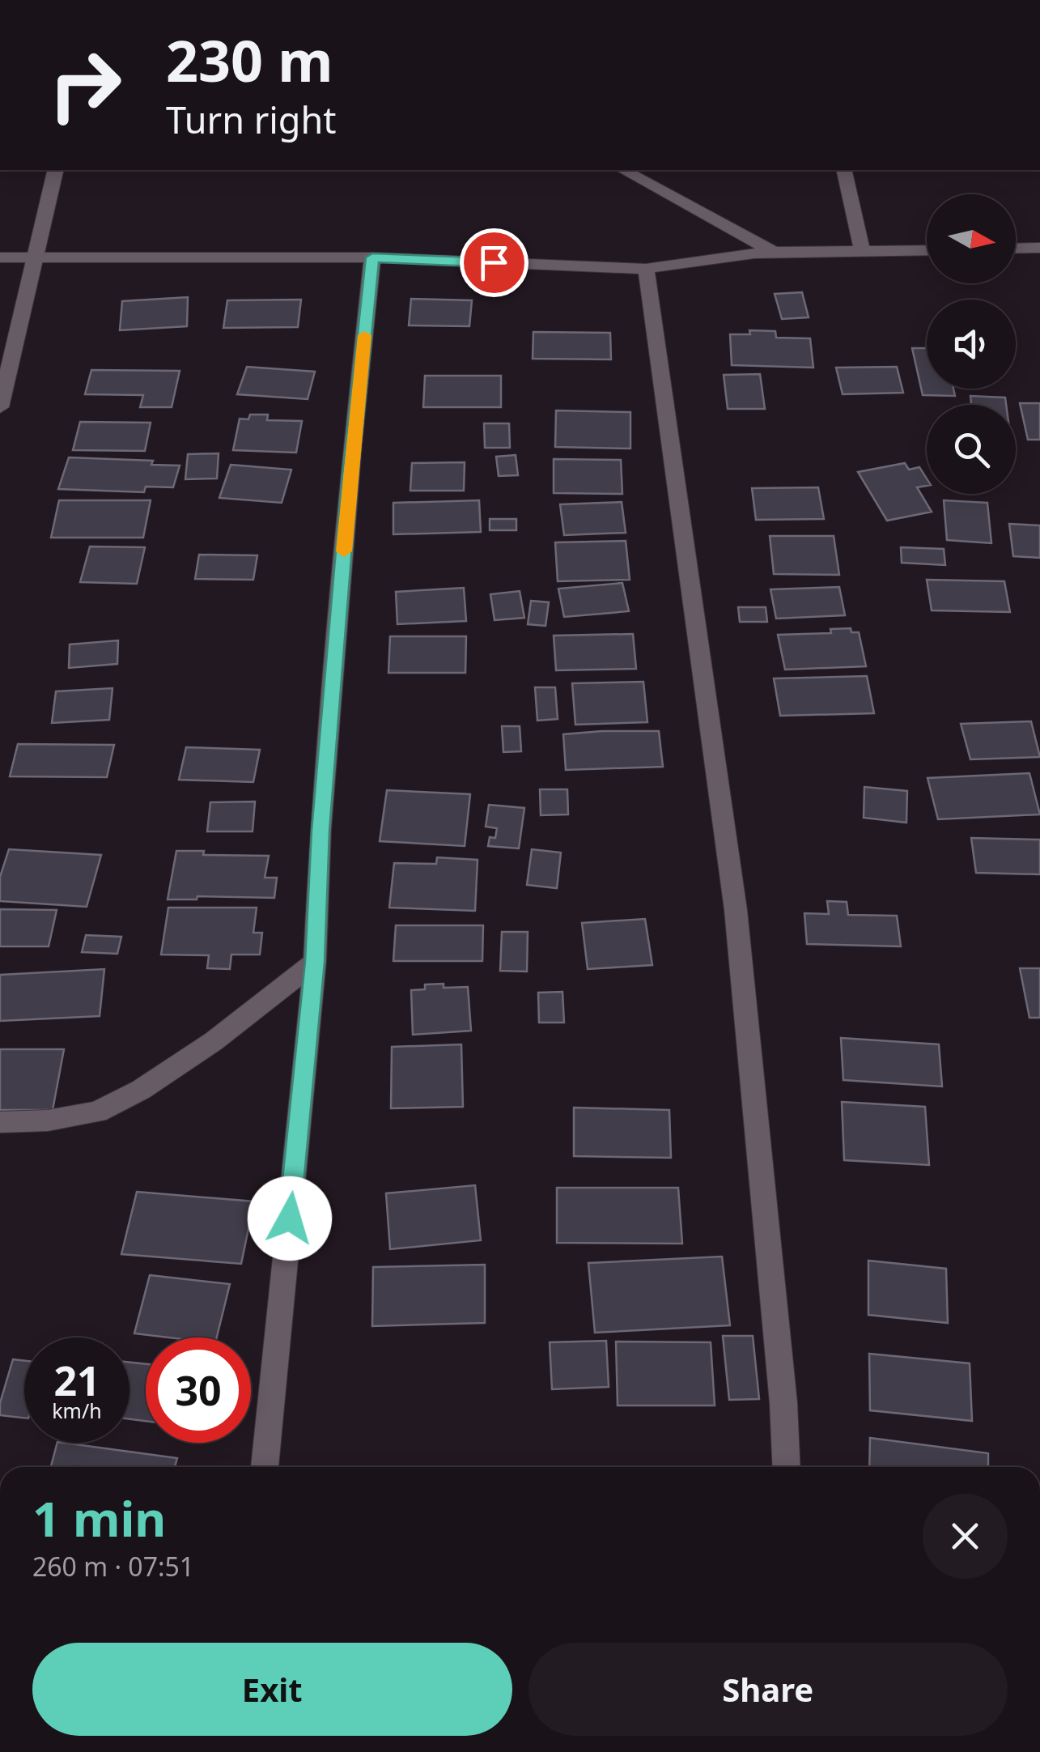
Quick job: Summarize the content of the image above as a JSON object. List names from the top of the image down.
{
  "north": "right",
  "page": {
    "turn": ["230 m", "Turn right"],
    "speed": "21 km/h",
    "limit": "30",
    "heading": ["1 min", "260 m · 07:51"],
    "buttons": ["Exit", "Share"]
  }
}
